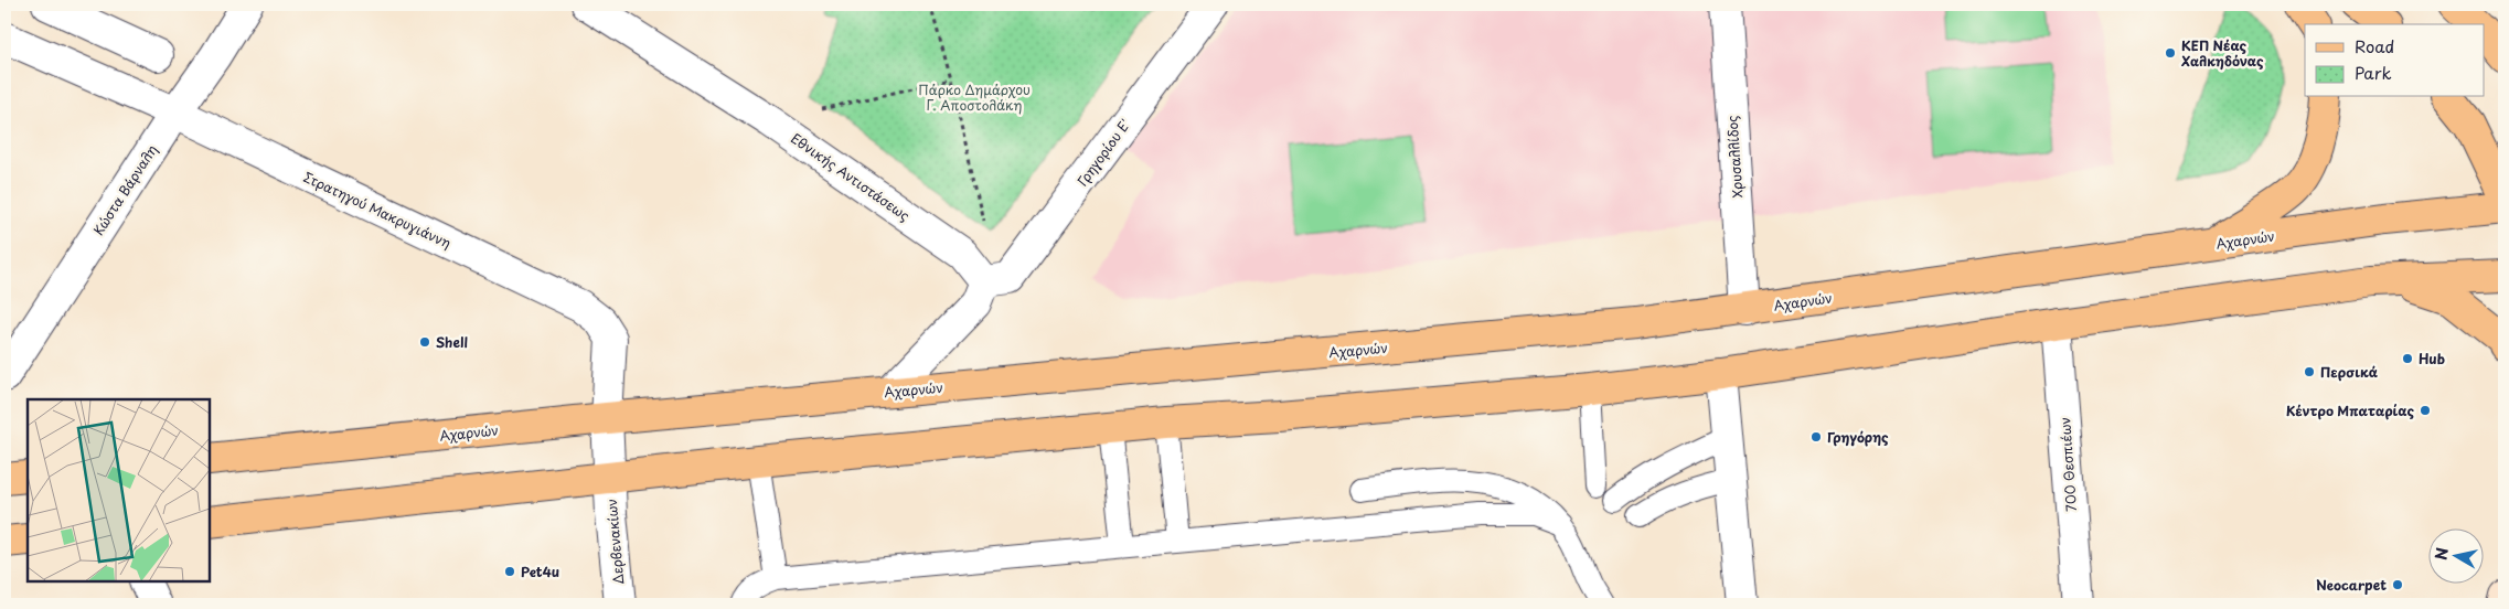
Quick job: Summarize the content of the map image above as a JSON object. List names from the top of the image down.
{
  "streets": {
    "main road": ["Αχαρνών"],
    "street": [
      "Γρηγορίου Ε'",
      "Χρυσαλλίδος",
      "Εθνικής Αντιστάσεως",
      "Κώστα Βάρναλη",
      "Στρατηγού Μακρυγιάννη",
      "700 Θεσπιέων",
      "Δερβενακίων"
    ]
  },
  "crossings": [
    ["Γρηγορίου Ε'", "Εθνικής Αντιστάσεως"],
    ["Χρυσαλλίδος", "Αχαρνών"],
    ["Κώστα Βάρναλη", "Στρατηγού Μακρυγιάννη"],
    ["Στρατηγού Μακρυγιάννη", "Αχαρνών"],
    ["Στρατηγού Μακρυγιάννη", "Δερβενακίων"]
  ],
  "parks": ["Πάρκο Δημάρχου Γ. Αποστολάκη"],
  "places": [
    "ΚΕΠ Νέας Χαλκηδόνας",
    "Shell",
    "Hub",
    "Περσικά",
    "Κέντρο Μπαταρίας",
    "Γρηγόρης",
    "Pet4u",
    "Neocarpet"
  ],
  "legend": ["Road", "Park"],
  "north": "left"
}
